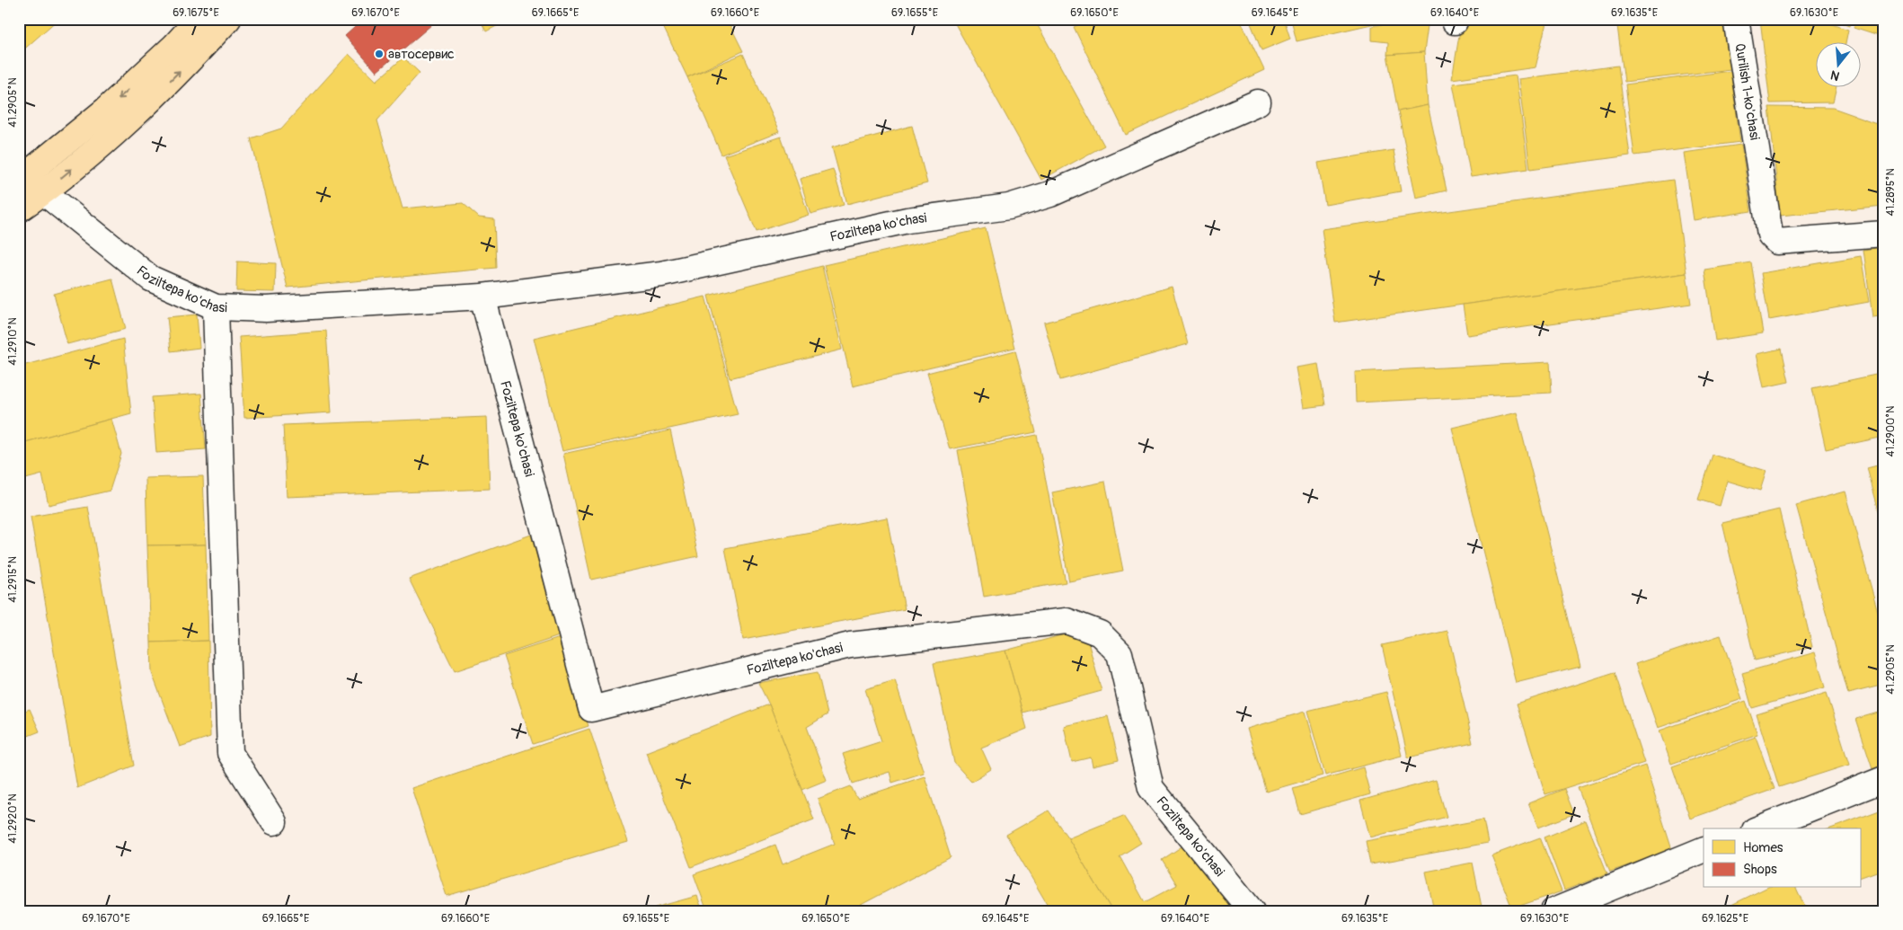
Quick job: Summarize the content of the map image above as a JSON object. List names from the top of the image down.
{
  "streets": {
    "main road": ["Foziltepa ko'chasi"],
    "street": ["Qurilish 1-ko'chasi"]
  },
  "places": ["автосервис"],
  "legend": ["Homes", "Shops"],
  "north": "bottom",
  "coordinates": [
    "69.1675°E",
    "69.1670°E",
    "69.1665°E",
    "69.1660°E",
    "69.1655°E",
    "69.1650°E",
    "69.1645°E",
    "69.1640°E",
    "69.1635°E",
    "69.1630°E",
    "41.2905°N",
    "41.2895°N",
    "41.2910°N",
    "41.2900°N",
    "41.2915°N",
    "41.2920°N",
    "69.1625°E"
  ]
}
